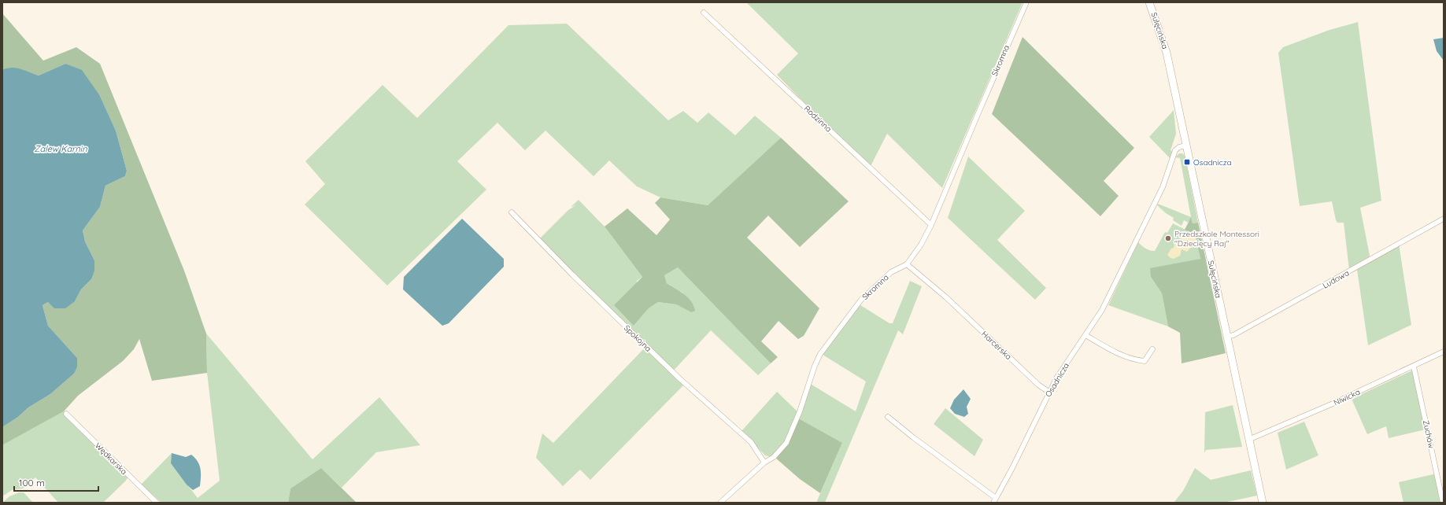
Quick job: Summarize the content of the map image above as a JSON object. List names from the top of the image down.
{
  "streets": {
    "street": [
      "Sulęcińska",
      "Skromna",
      "Rodzinna",
      "Ludowa",
      "Spokojna",
      "Harcerska",
      "Osadnicza",
      "Niwicka",
      "Zuchów",
      "Wędkarska"
    ]
  },
  "crossings": [
    ["Sulęcińska", "Ludowa"],
    ["Sulęcińska", "Osadnicza"],
    ["Sulęcińska", "Niwicka"],
    ["Skromna", "Rodzinna"],
    ["Skromna", "Spokojna"],
    ["Skromna", "Harcerska"],
    ["Harcerska", "Osadnicza"],
    ["Niwicka", "Zuchów"]
  ],
  "water": ["Zalew Karnin"],
  "places": {
    "transit": ["Osadnicza"],
    "other": ["Przedszkole Montessori \"Dziecięcy Raj\""]
  },
  "scale_bar": "100 m"
}
